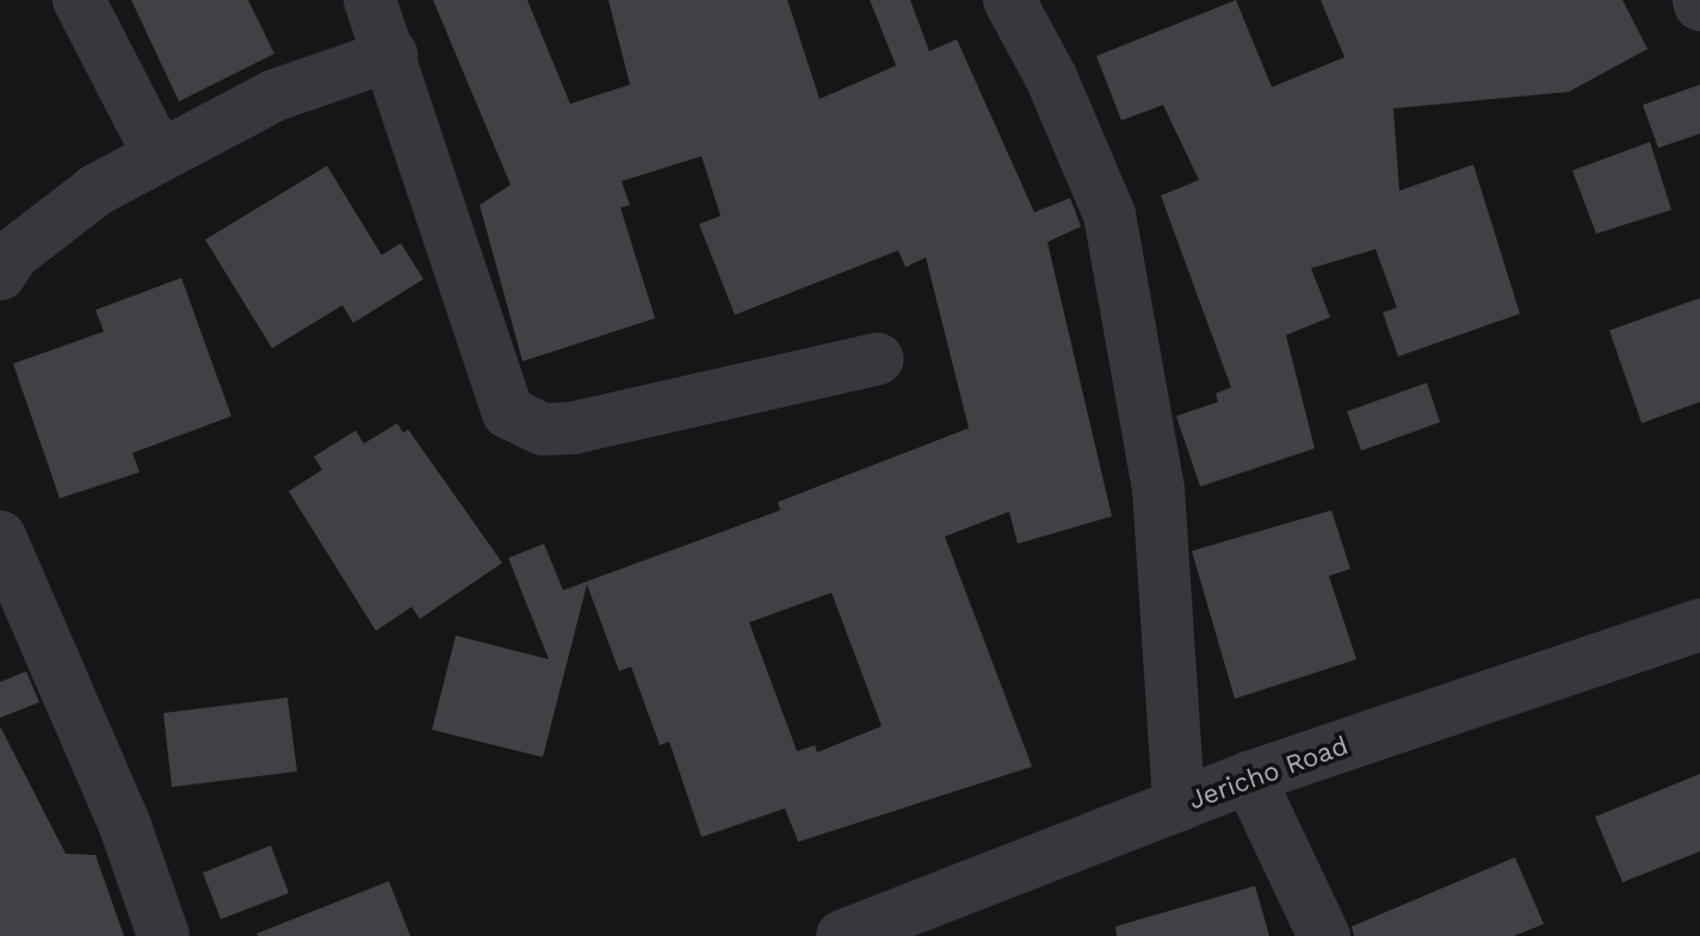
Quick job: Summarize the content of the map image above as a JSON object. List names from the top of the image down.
{
  "streets": {
    "street": ["Jericho Road"]
  }
}
